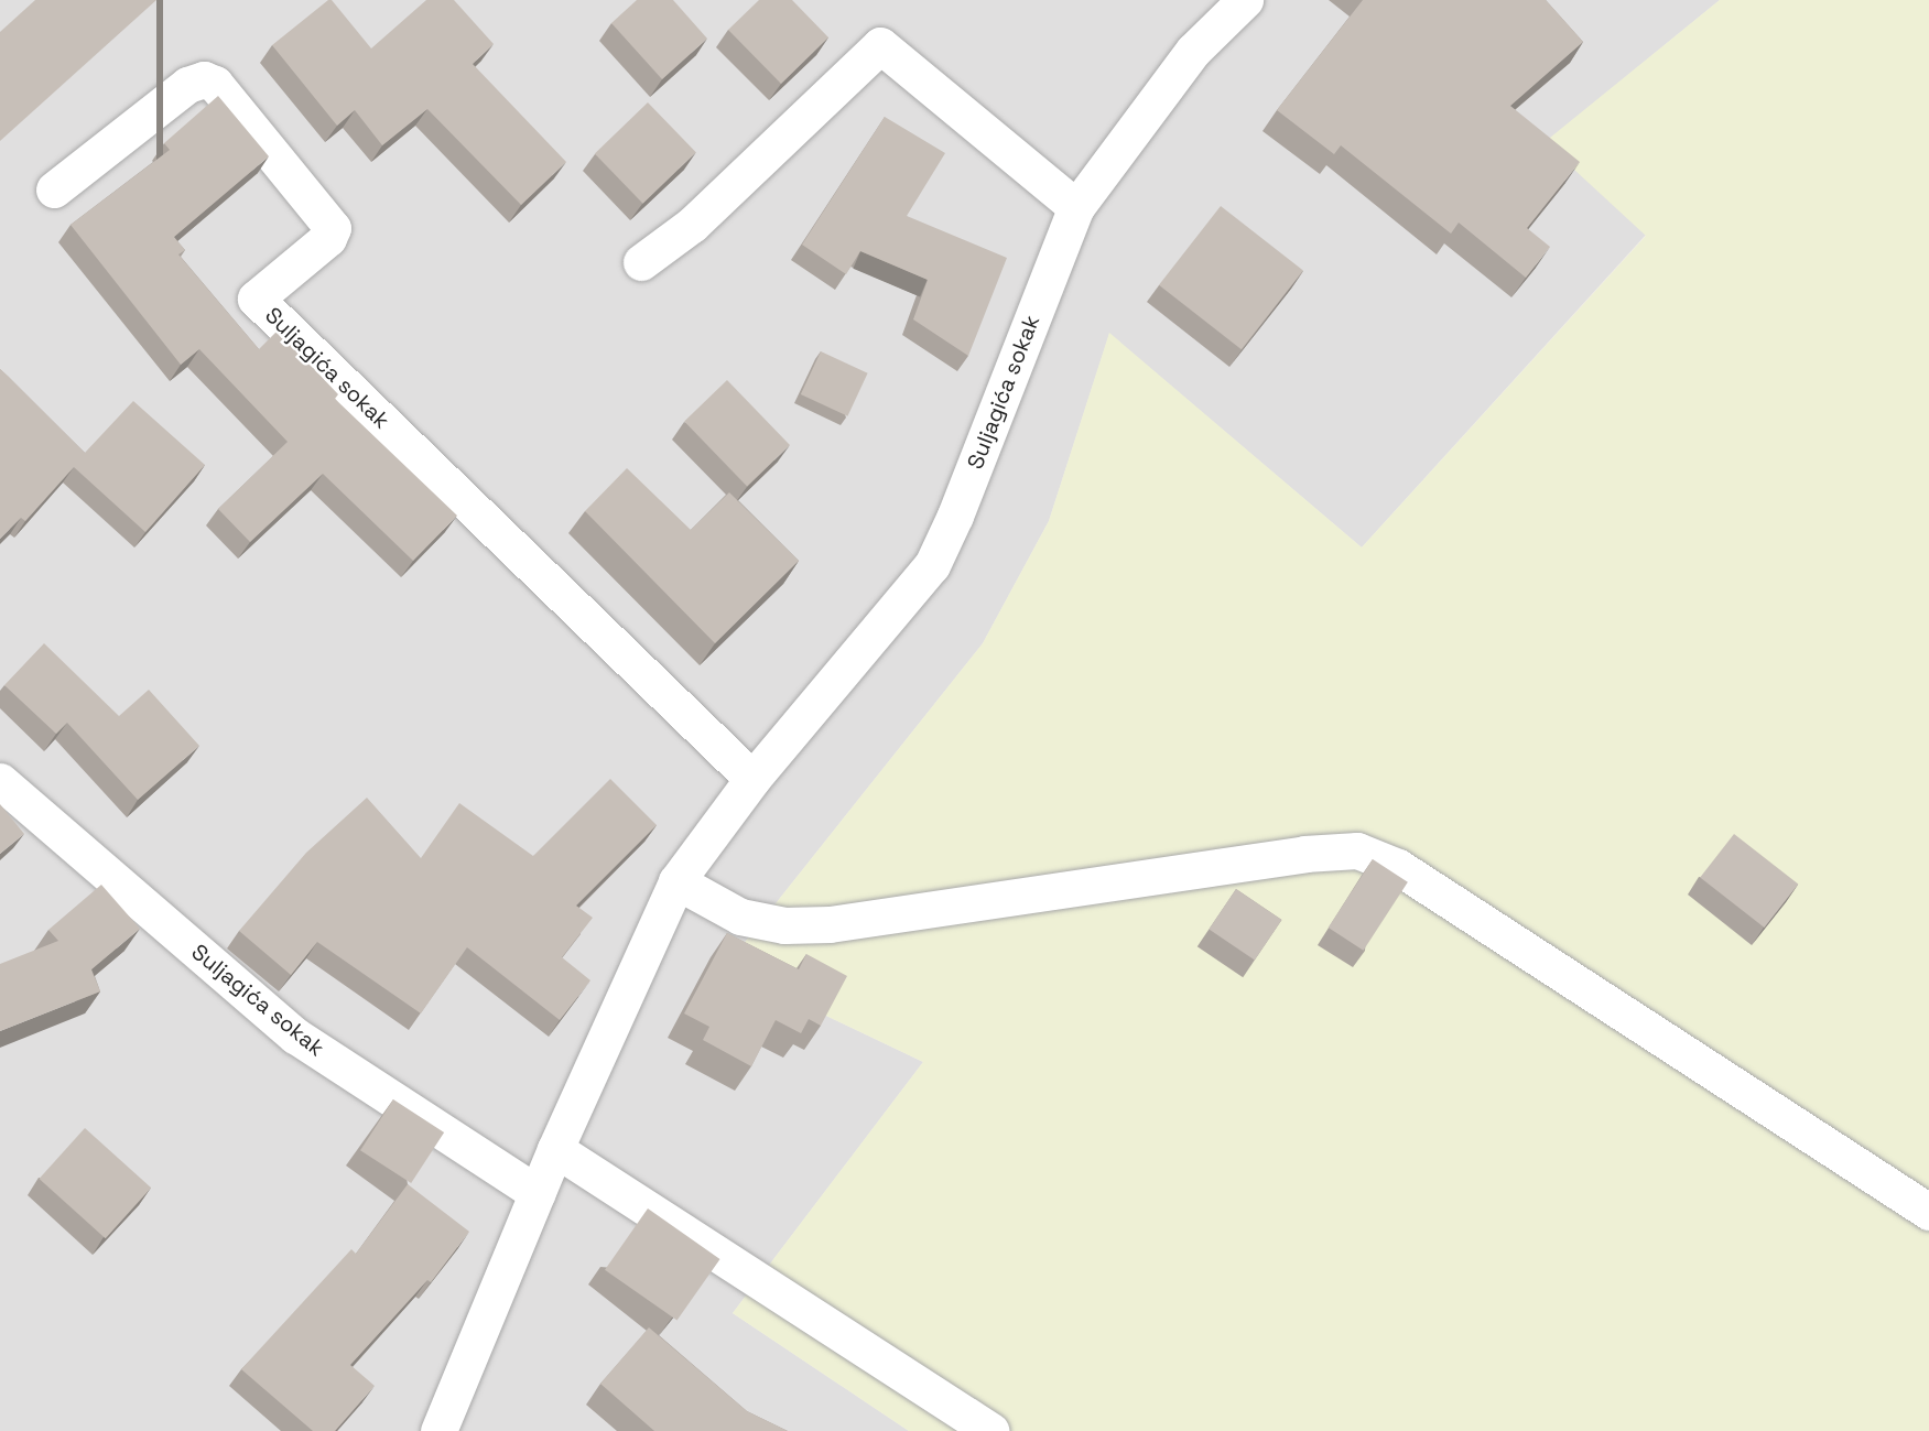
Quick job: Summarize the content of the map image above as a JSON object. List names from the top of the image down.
{
  "streets": {
    "street": ["Suljagića sokak"]
  }
}
